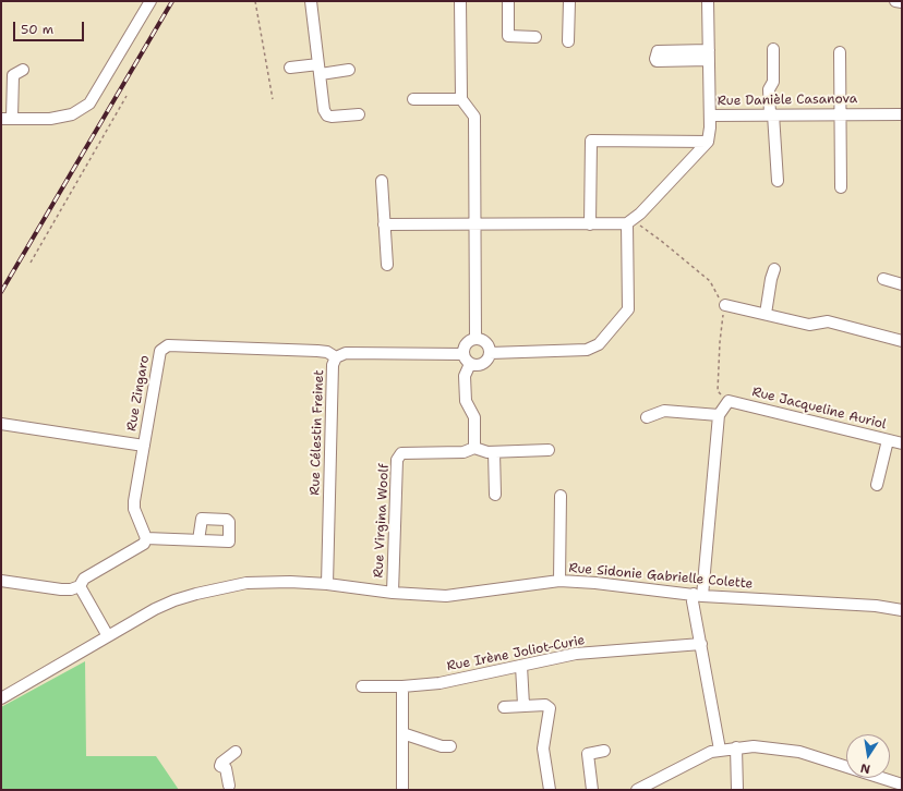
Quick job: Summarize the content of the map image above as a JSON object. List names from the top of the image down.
{
  "streets": {
    "street": [
      "Rue Danièle Casanova",
      "Rue Zingaro",
      "Rue Jacqueline Auriol",
      "Rue Célestin Freinet",
      "Rue Virgina Woolf",
      "Rue Sidonie Gabrielle Colette",
      "Rue Irène Joliot-Curie"
    ]
  },
  "crossings": [
    ["Rue Zingaro", "Rue Célestin Freinet"],
    ["Rue Célestin Freinet", "Rue Sidonie Gabrielle Colette"],
    ["Rue Virgina Woolf", "Rue Sidonie Gabrielle Colette"]
  ],
  "scale_bar": "50 m",
  "north": "bottom"
}
